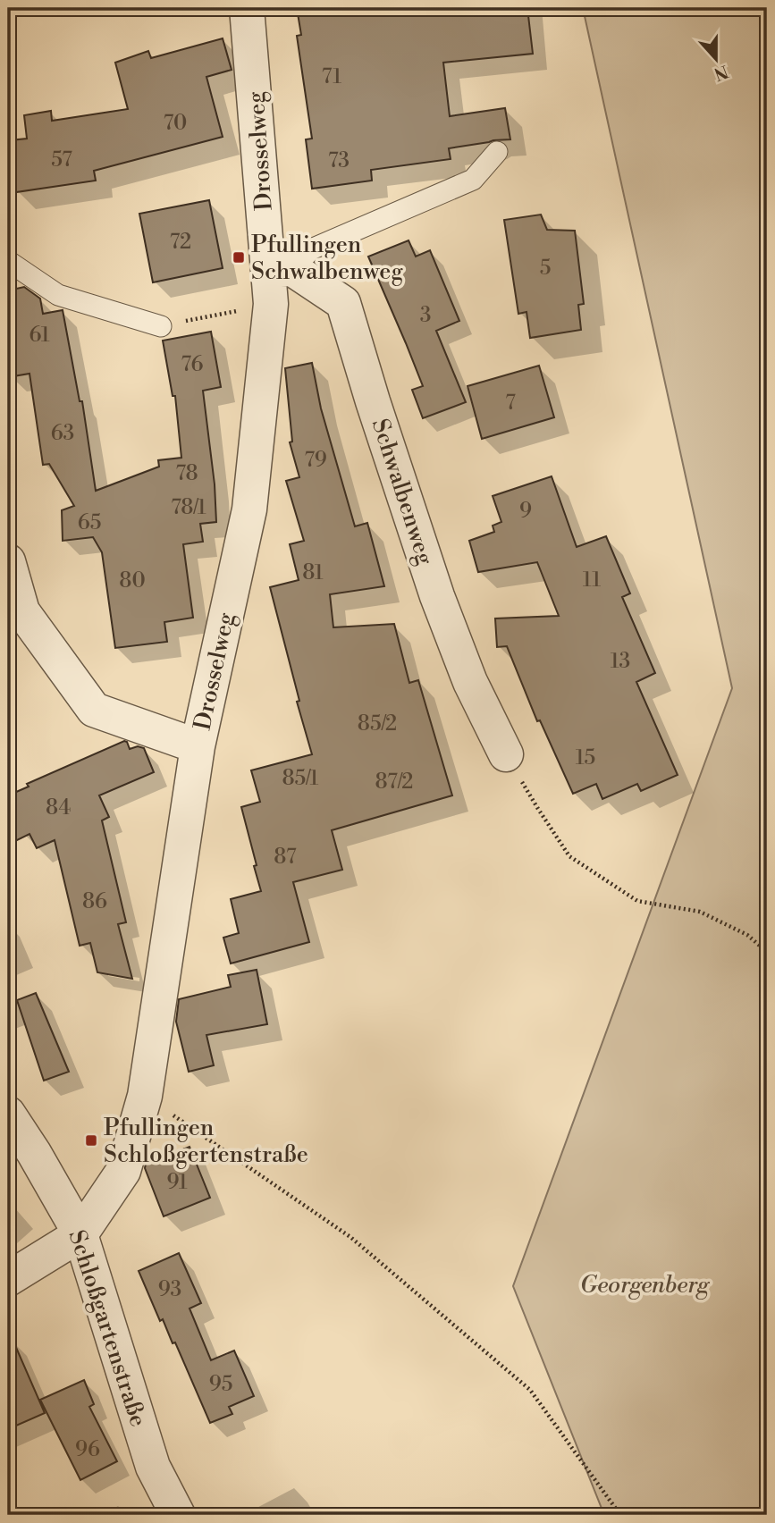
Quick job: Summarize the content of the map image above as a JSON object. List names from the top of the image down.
{
  "streets": {
    "street": ["Drosselweg", "Schwalbenweg", "Schloßgartenstraße"]
  },
  "crossings": [
    ["Drosselweg", "Schwalbenweg"],
    ["Drosselweg", "Schloßgartenstraße"]
  ],
  "parks": ["Georgenberg"],
  "places": {
    "transit": ["Pfullingen Schwalbenweg", "Pfullingen Schloßgertenstraße"]
  },
  "house_numbers": [
    "71",
    "70",
    "57",
    "73",
    "72",
    "5",
    "3",
    "61",
    "76",
    "7",
    "63",
    "79",
    "78",
    "78/1",
    "9",
    "65",
    "81",
    "11",
    "80",
    "13",
    "85/2",
    "15",
    "85/1",
    "87/2",
    "84",
    "87",
    "86",
    "91",
    "93",
    "95",
    "96"
  ],
  "north": "bottom"
}
